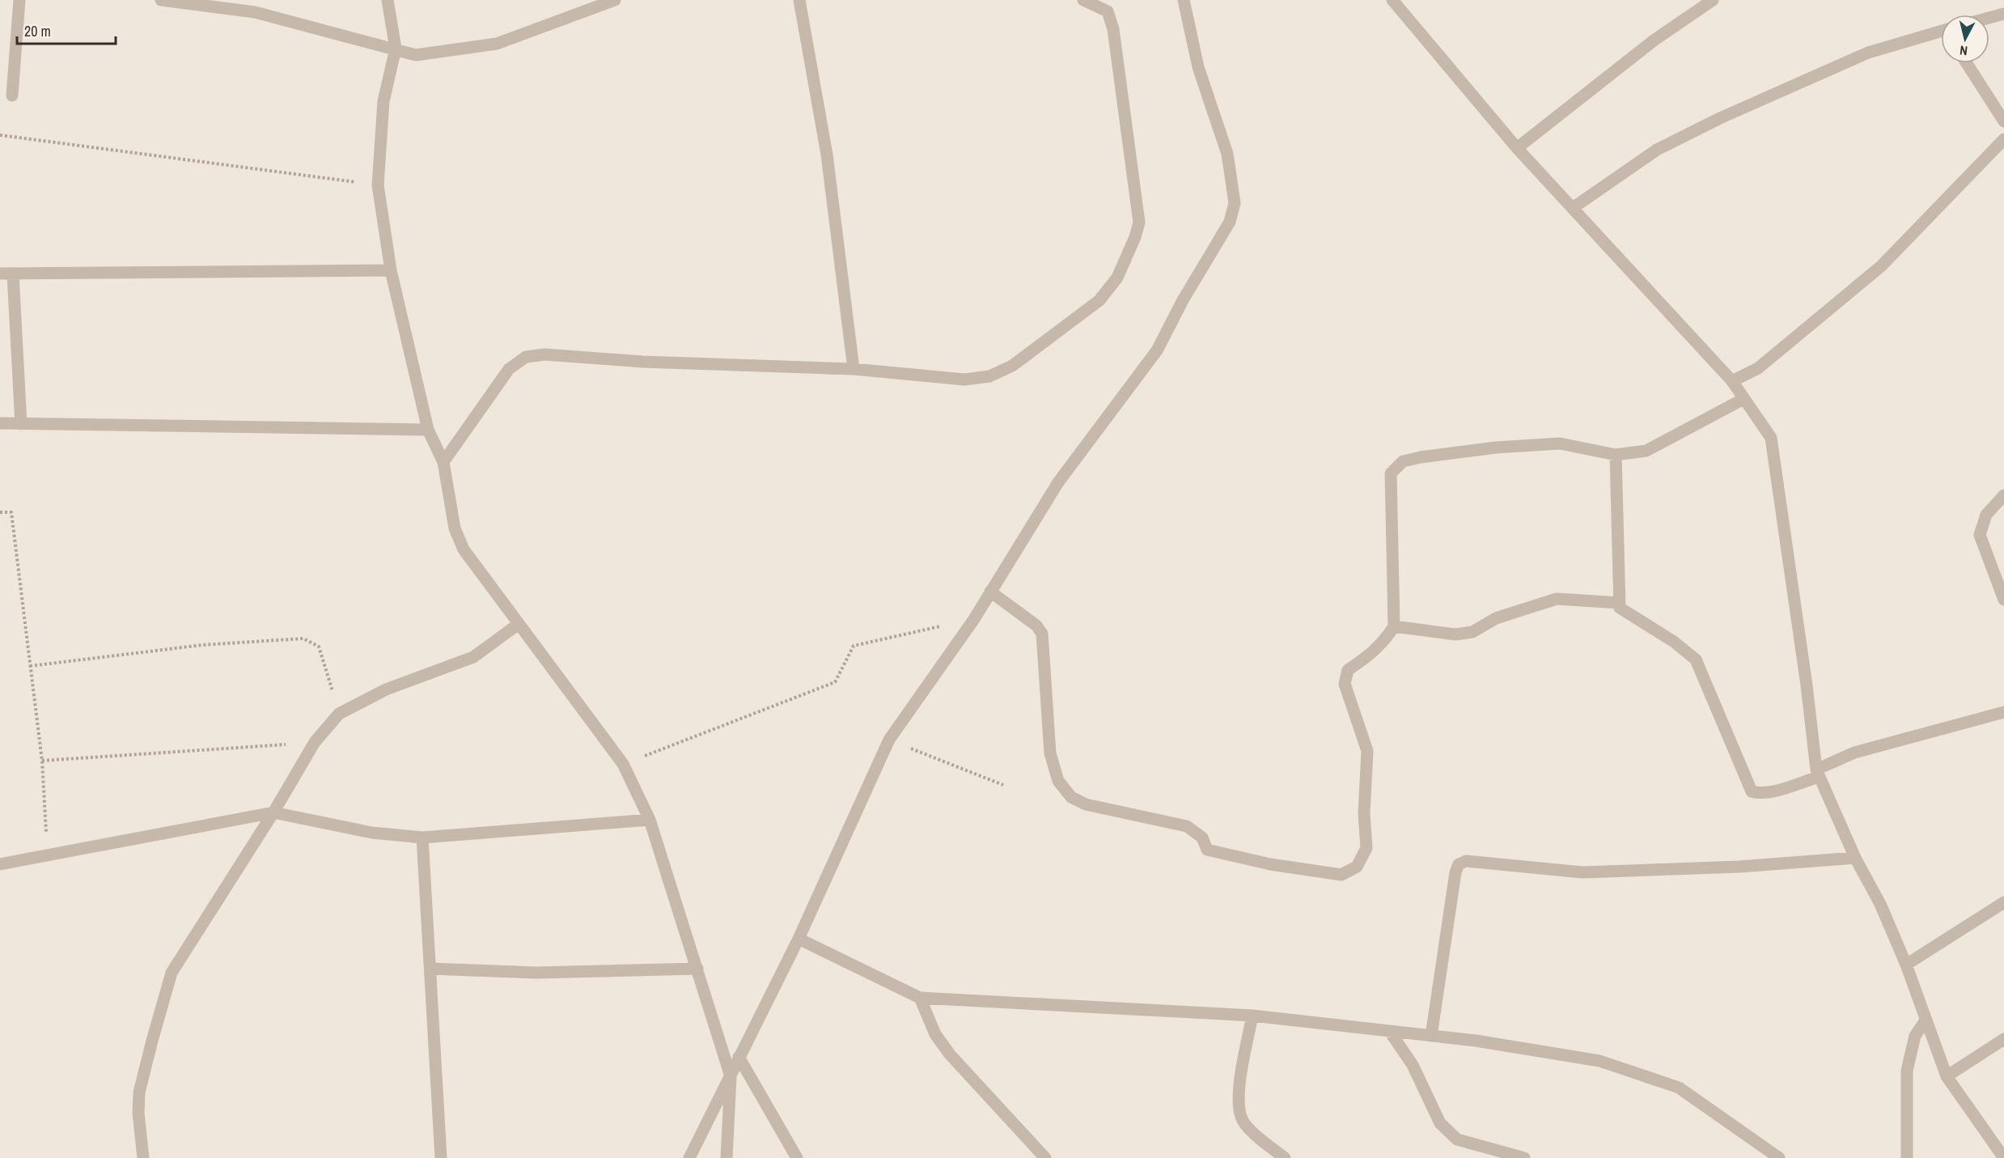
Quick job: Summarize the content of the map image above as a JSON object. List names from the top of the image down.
{
  "scale_bar": "20 m",
  "north": "bottom"
}
